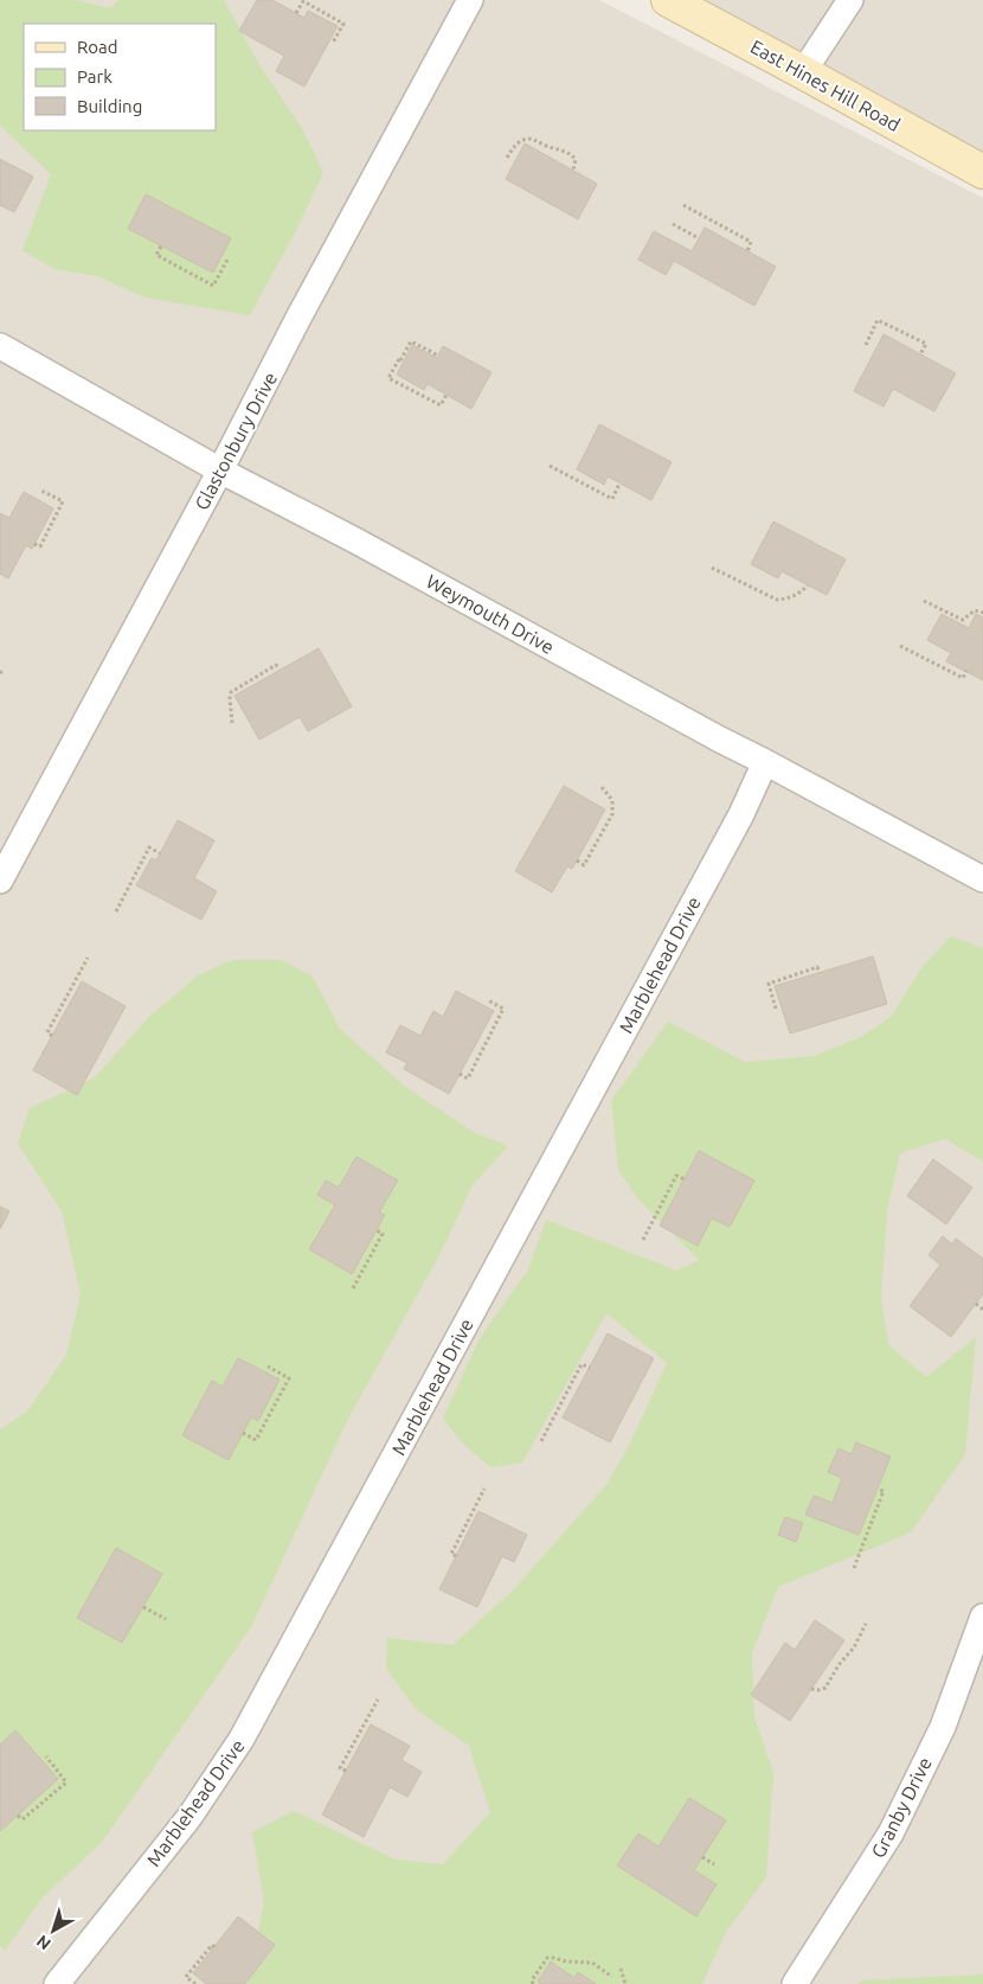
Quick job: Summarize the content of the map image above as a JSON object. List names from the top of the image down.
{
  "streets": {
    "street": [
      "East Hines Hill Road",
      "Glastonbury Drive",
      "Weymouth Drive",
      "Marblehead Drive",
      "Granby Drive"
    ]
  },
  "crossings": [
    ["Glastonbury Drive", "Weymouth Drive"],
    ["Weymouth Drive", "Marblehead Drive"]
  ],
  "legend": ["Road", "Park", "Building"],
  "north": "bottom left"
}
